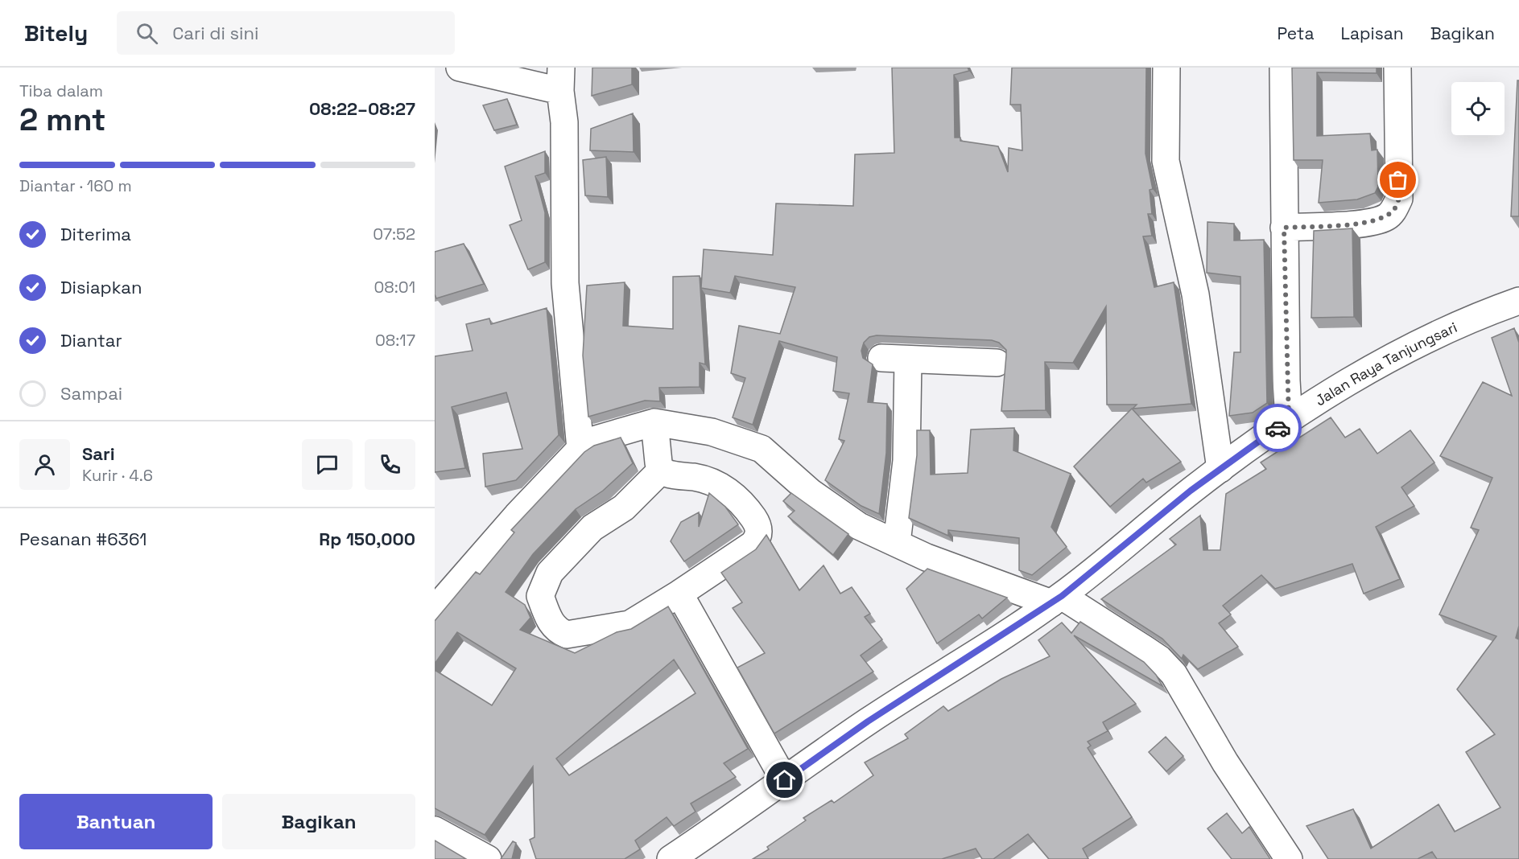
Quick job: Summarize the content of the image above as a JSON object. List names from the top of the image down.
{
  "streets": {
    "main road": ["Jalan Raya Tanjungsari"]
  },
  "page": {
    "header": "Bitely",
    "search": "Cari di sini",
    "nav": ["Peta", "Lapisan", "Bagikan"],
    "heading": ["2 mnt", "Tiba dalam", "08:22–08:27"],
    "panel": [
      "Sari",
      "Kurir · 4.6",
      "Pesanan #6361",
      "Rp 150,000"
    ],
    "bar": "Diantar · 160 m",
    "list": [
      ["Diterima", "07:52"],
      ["Disiapkan", "08:01"],
      ["Diantar", "08:17"],
      "Sampai"
    ],
    "buttons": ["Bantuan", "Bagikan"]
  }
}
